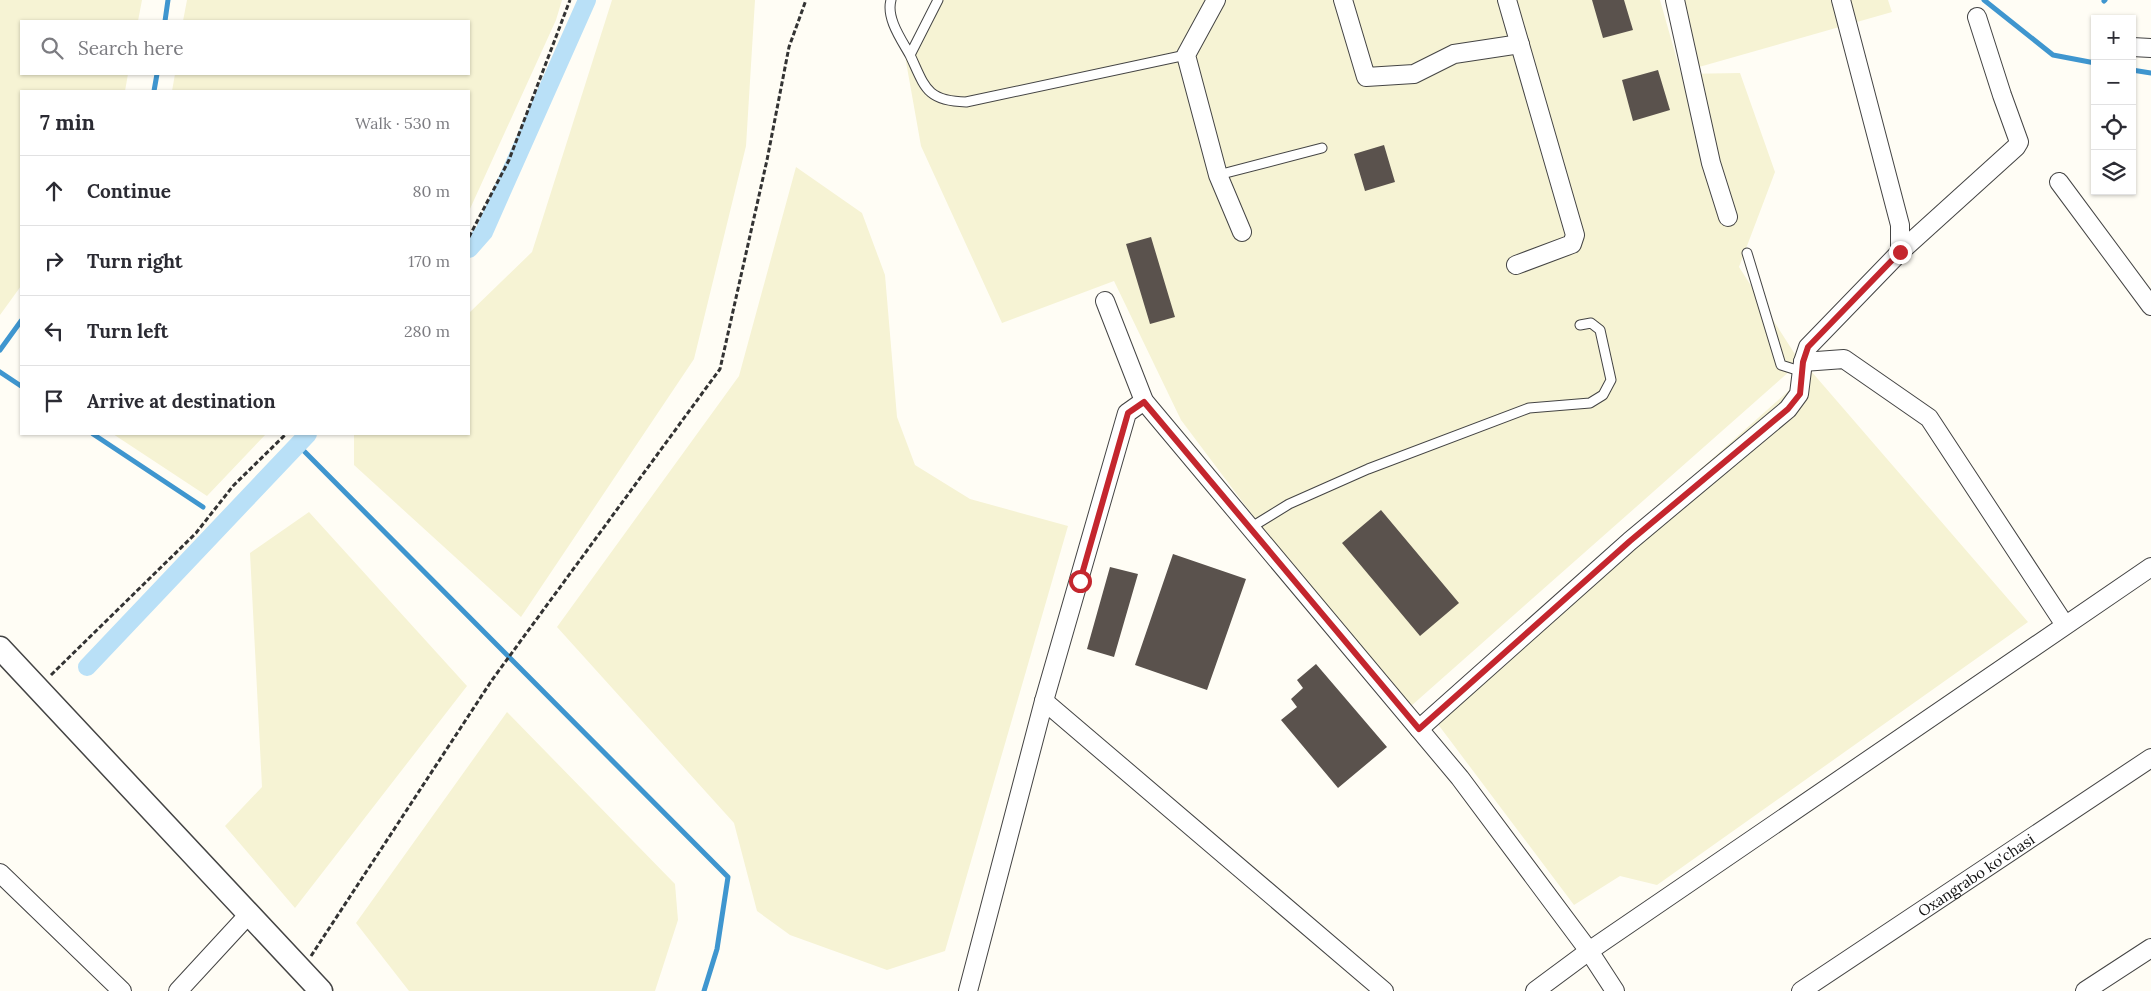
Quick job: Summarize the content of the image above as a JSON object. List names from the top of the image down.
{
  "streets": {
    "street": ["Oxangrabo ko'chasi"]
  },
  "page": {
    "map_buttons": ["+", "−"],
    "search": "Search here",
    "heading": ["7 min", "Walk · 530 m"],
    "list": [
      ["Continue", "80 m"],
      ["Turn right", "170 m"],
      ["Turn left", "280 m"],
      "Arrive at destination"
    ]
  }
}
